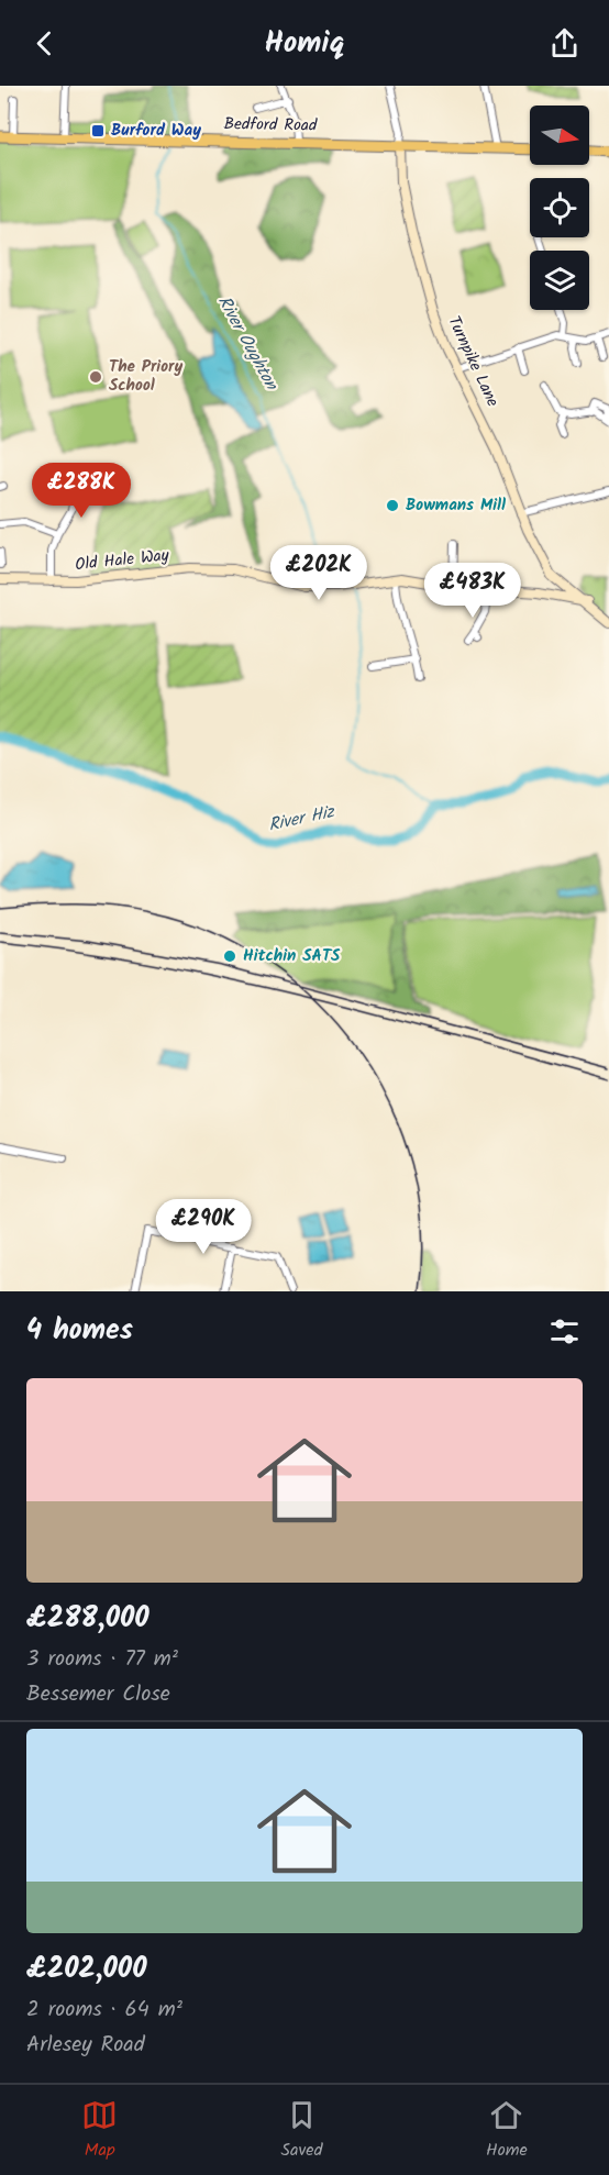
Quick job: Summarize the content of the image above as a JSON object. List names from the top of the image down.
{
  "streets": {
    "main road": ["Bedford Road"],
    "street": ["Turnpike Lane", "Old Hale Way"]
  },
  "crossings": [
    ["Bedford Road", "Turnpike Lane"]
  ],
  "water": ["River Oughton", "River Hiz"],
  "places": {
    "transit": ["Burford Way"],
    "other": ["The Priory School", "Bowmans Mill", "Hitchin SATS"]
  },
  "north": "right",
  "page": {
    "header": "Homiq",
    "price": [
      "£288K",
      "£202K",
      "£483K",
      "£290K"
    ],
    "heading": "4 homes",
    "list": [
      {
        "name": "£288,000",
        "note": "3 rooms · 77 m² · Bessemer Close"
      },
      {
        "name": "£202,000",
        "note": "2 rooms · 64 m² · Arlesey Road"
      }
    ],
    "tabs": ["Map", "Saved", "Home"]
  }
}
